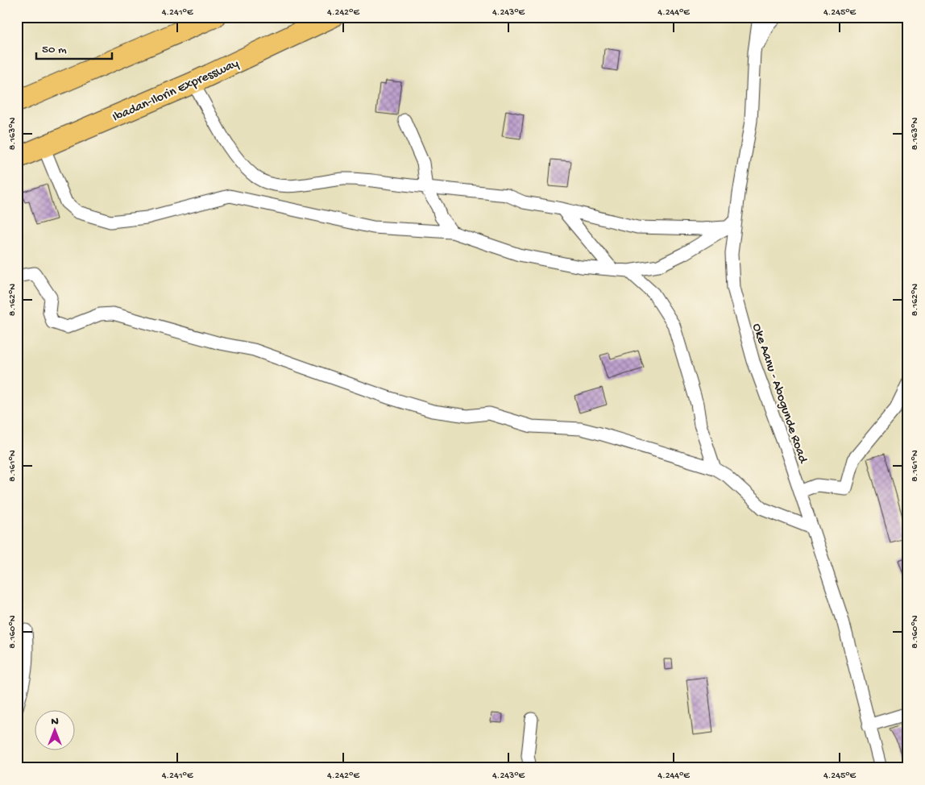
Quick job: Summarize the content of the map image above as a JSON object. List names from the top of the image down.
{
  "streets": {
    "highway": ["Ibadan-Ilorin Expressway"],
    "street": ["Oke Aanu - Abogunde Road"]
  },
  "scale_bar": "50 m",
  "north": "top",
  "coordinates": [
    "4.241°E",
    "4.242°E",
    "4.243°E",
    "4.244°E",
    "4.245°E",
    "8.163°N",
    "8.162°N",
    "8.161°N",
    "8.160°N"
  ]
}
